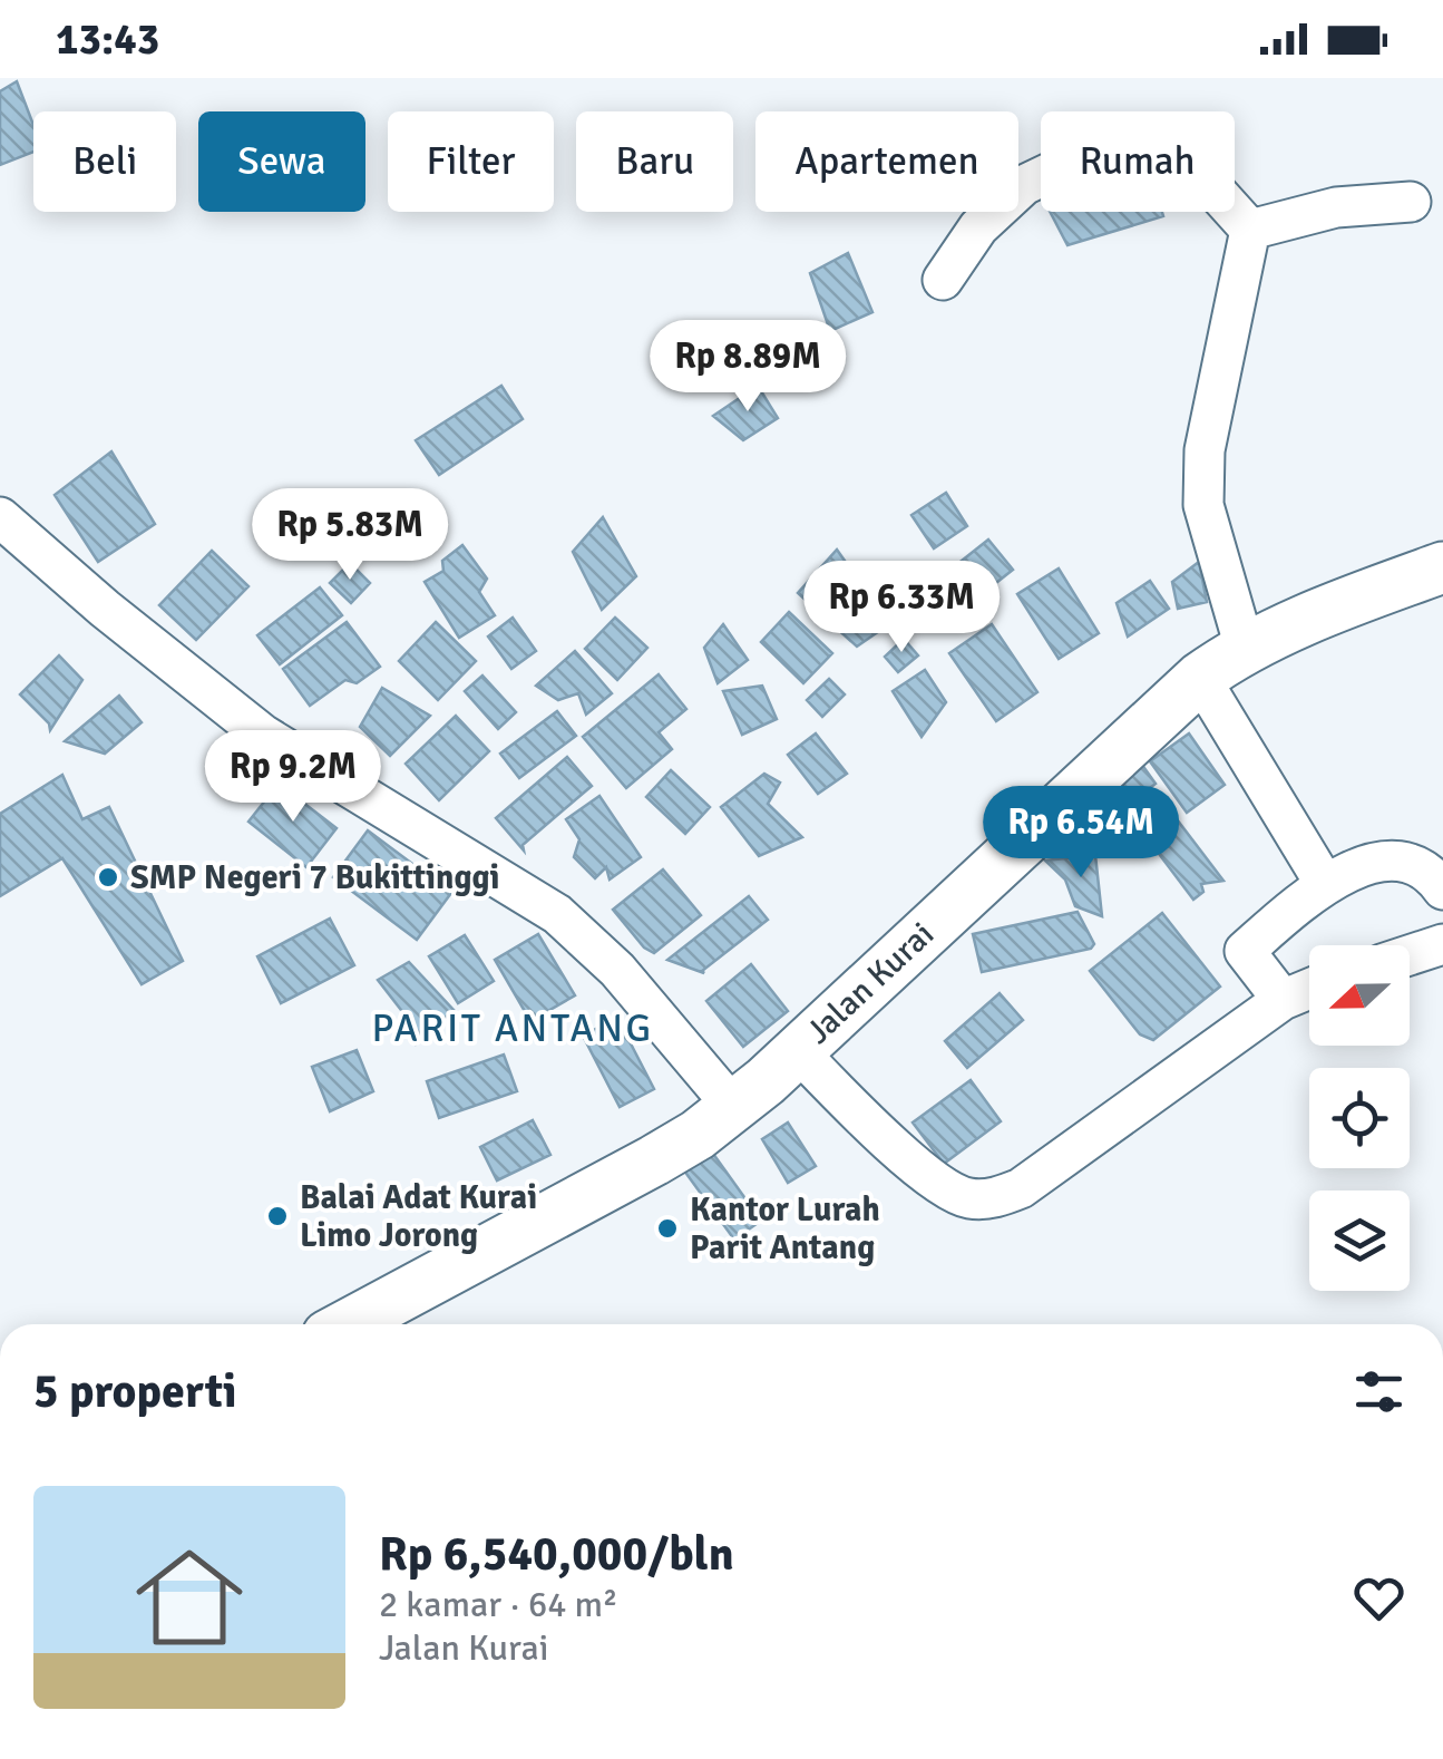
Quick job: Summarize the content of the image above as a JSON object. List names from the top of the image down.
{
  "streets": {
    "street": ["Jalan Kurai"]
  },
  "districts": ["PARIT ANTANG"],
  "places": ["SMP Negeri 7 Bukittinggi", "Balai Adat Kurai Limo Jorong", "Kantor Lurah Parit Antang"],
  "north": "left",
  "page": {
    "status": "13:43",
    "chip": [
      "Beli",
      "Sewa",
      "Filter",
      "Baru",
      "Apartemen",
      "Rumah"
    ],
    "price": [
      "Rp 8.89M",
      "Rp 5.83M",
      "Rp 6.33M",
      "Rp 9.2M",
      "Rp 6.54M"
    ],
    "heading": "5 properti",
    "list": [
      {
        "name": "Rp 6,540,000/bln",
        "note": "2 kamar · 64 m² · Jalan Kurai"
      }
    ]
  }
}
